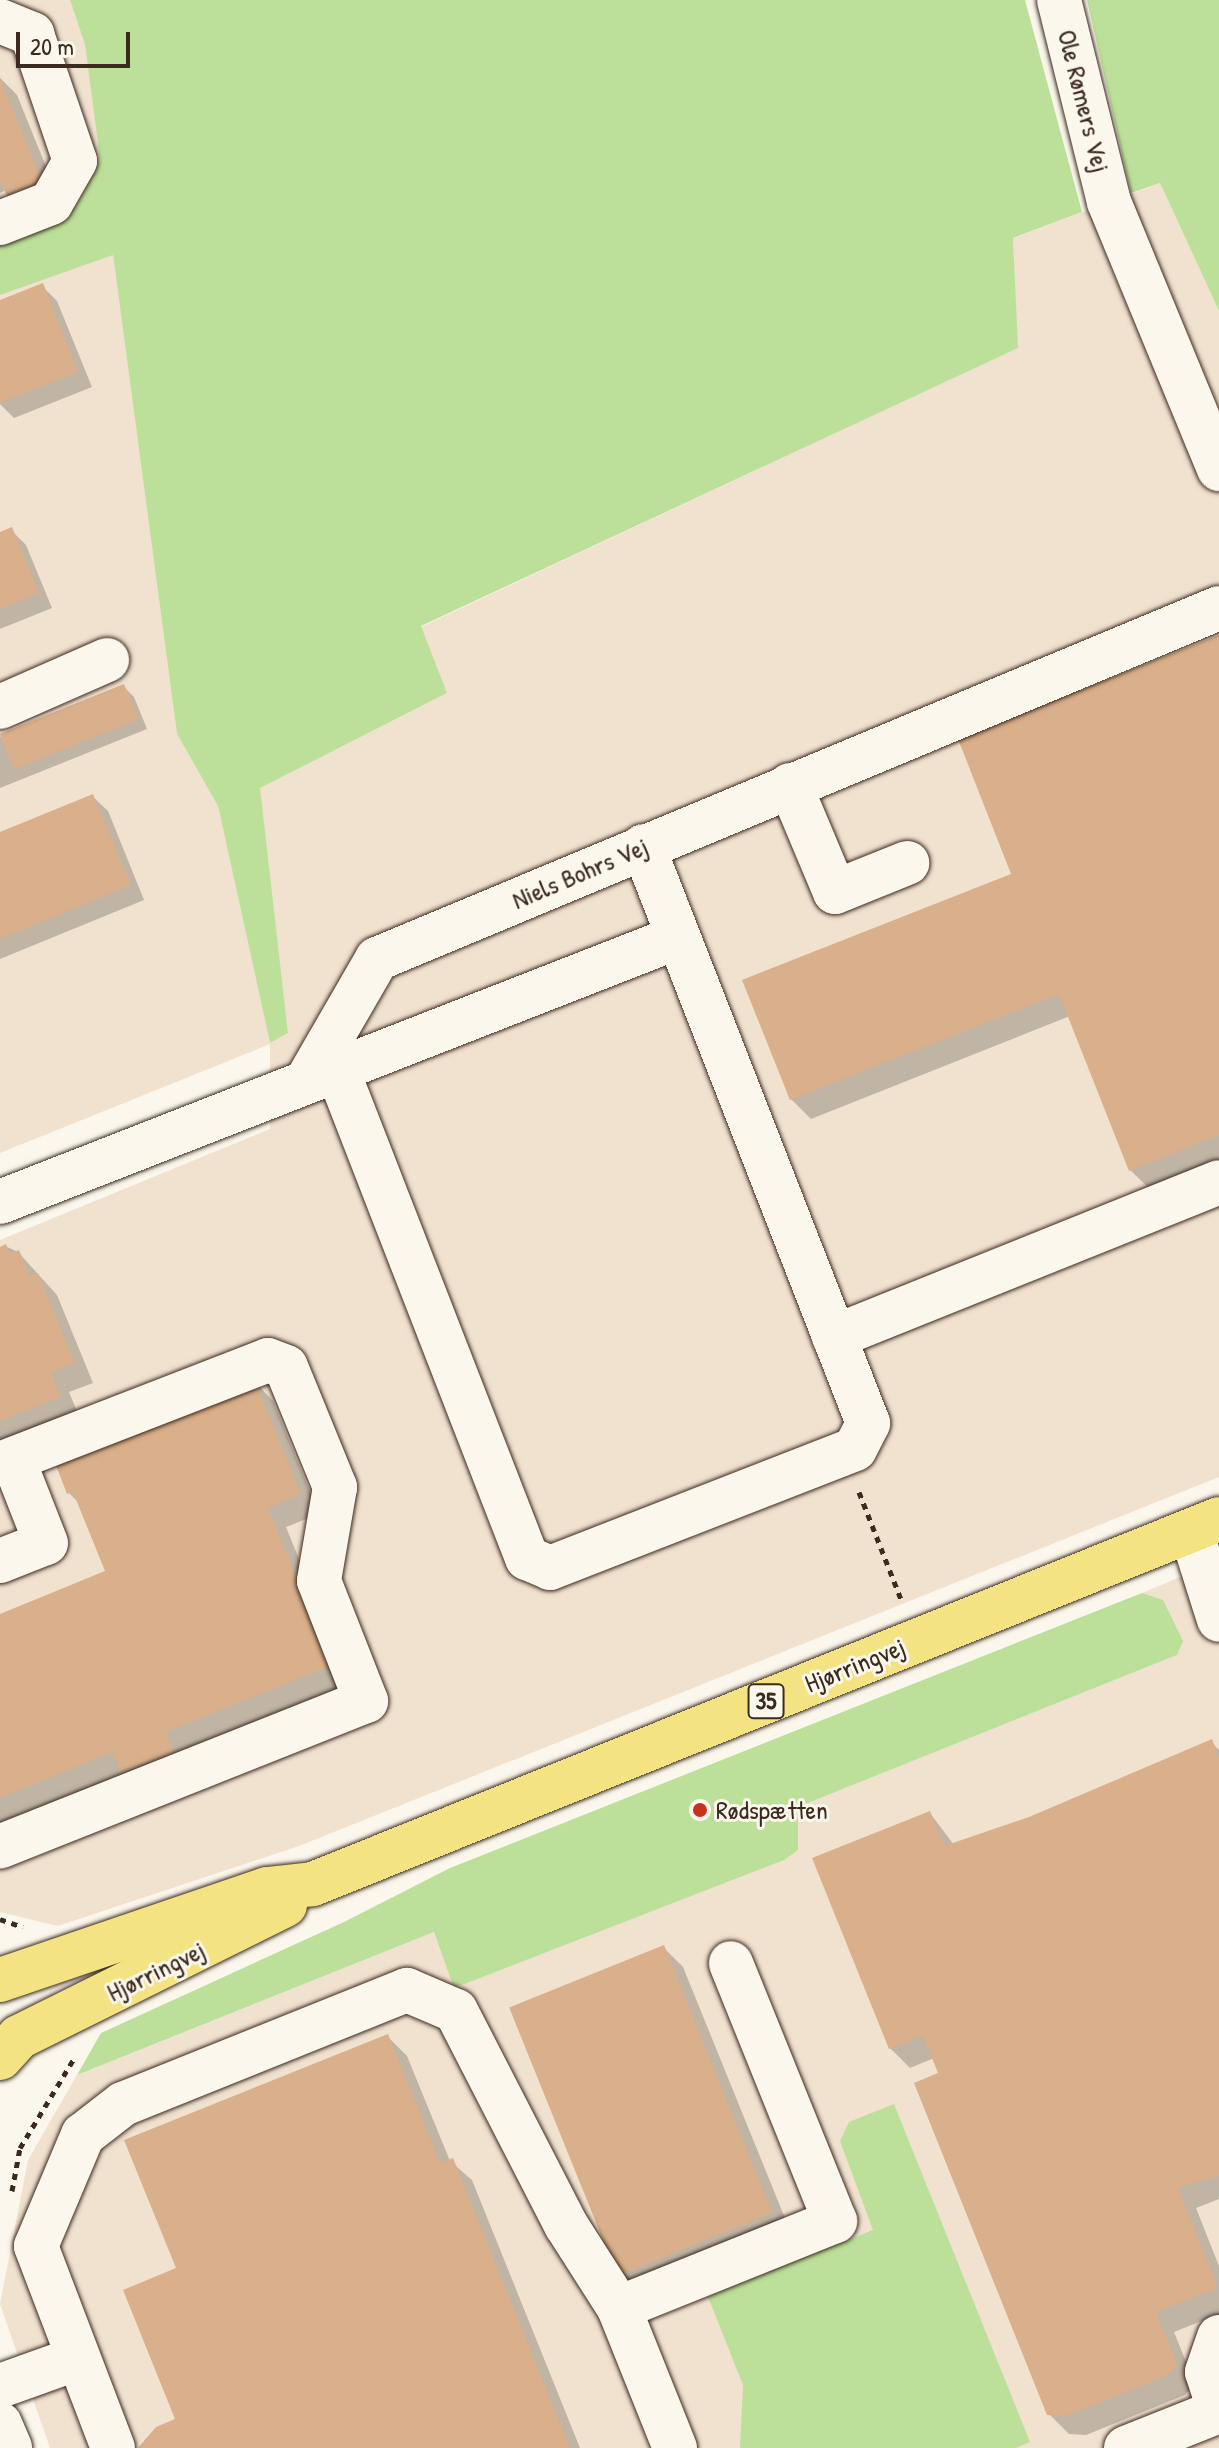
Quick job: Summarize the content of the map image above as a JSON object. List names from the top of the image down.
{
  "streets": {
    "main road": ["Hjørringvej", "35"],
    "street": ["Ole Rømers Vej", "Niels Bohrs Vej"]
  },
  "places": ["Rødspætten"],
  "scale_bar": "20 m"
}
